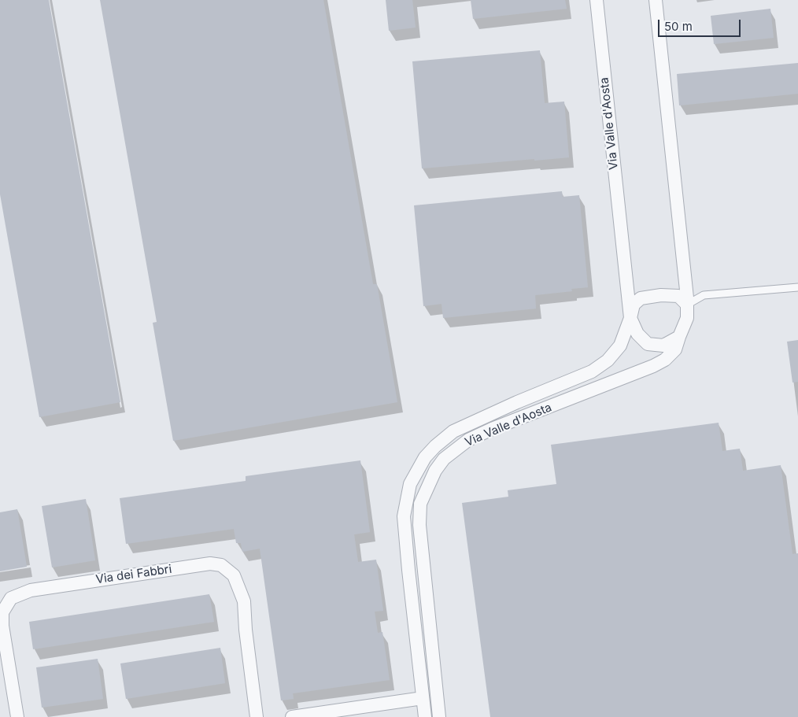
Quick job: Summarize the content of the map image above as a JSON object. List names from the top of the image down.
{
  "streets": {
    "street": ["Via Valle d'Aosta", "Via dei Fabbri"]
  },
  "scale_bar": "50 m"
}
